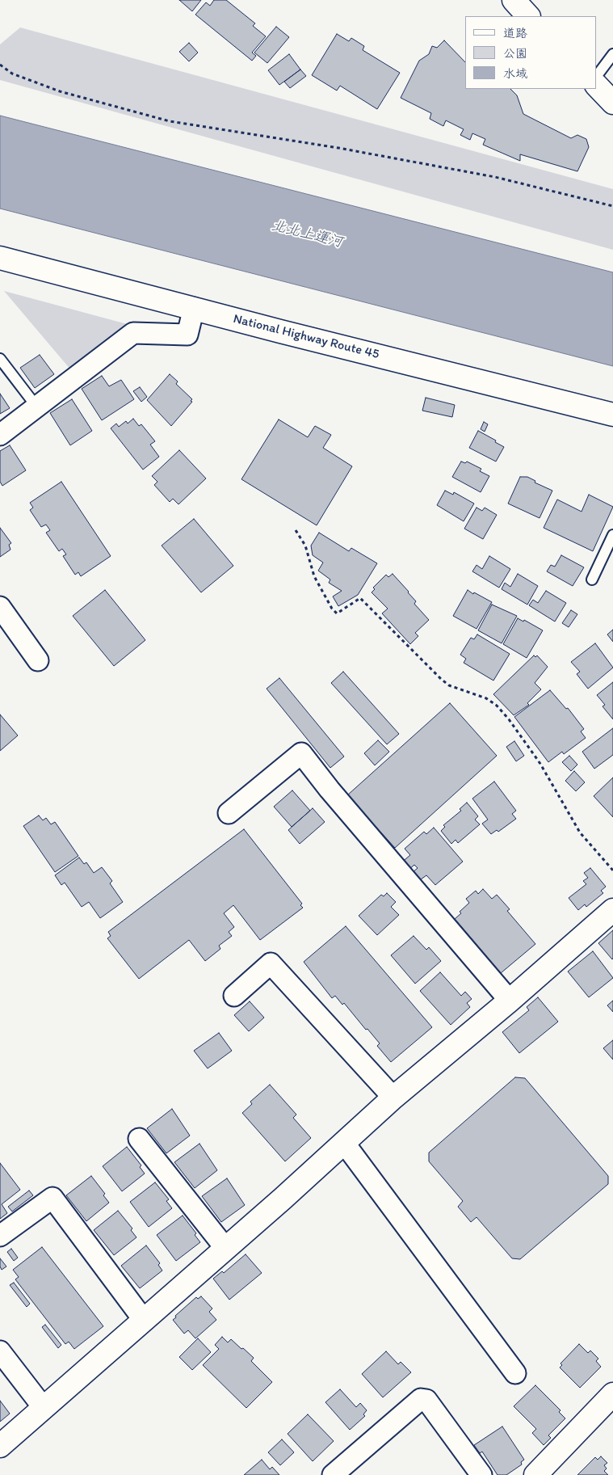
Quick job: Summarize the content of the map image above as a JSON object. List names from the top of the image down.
{
  "streets": {
    "main road": ["National Highway Route 45"]
  },
  "water": ["北北上運河"],
  "legend": ["道路", "公園", "水域"]
}
